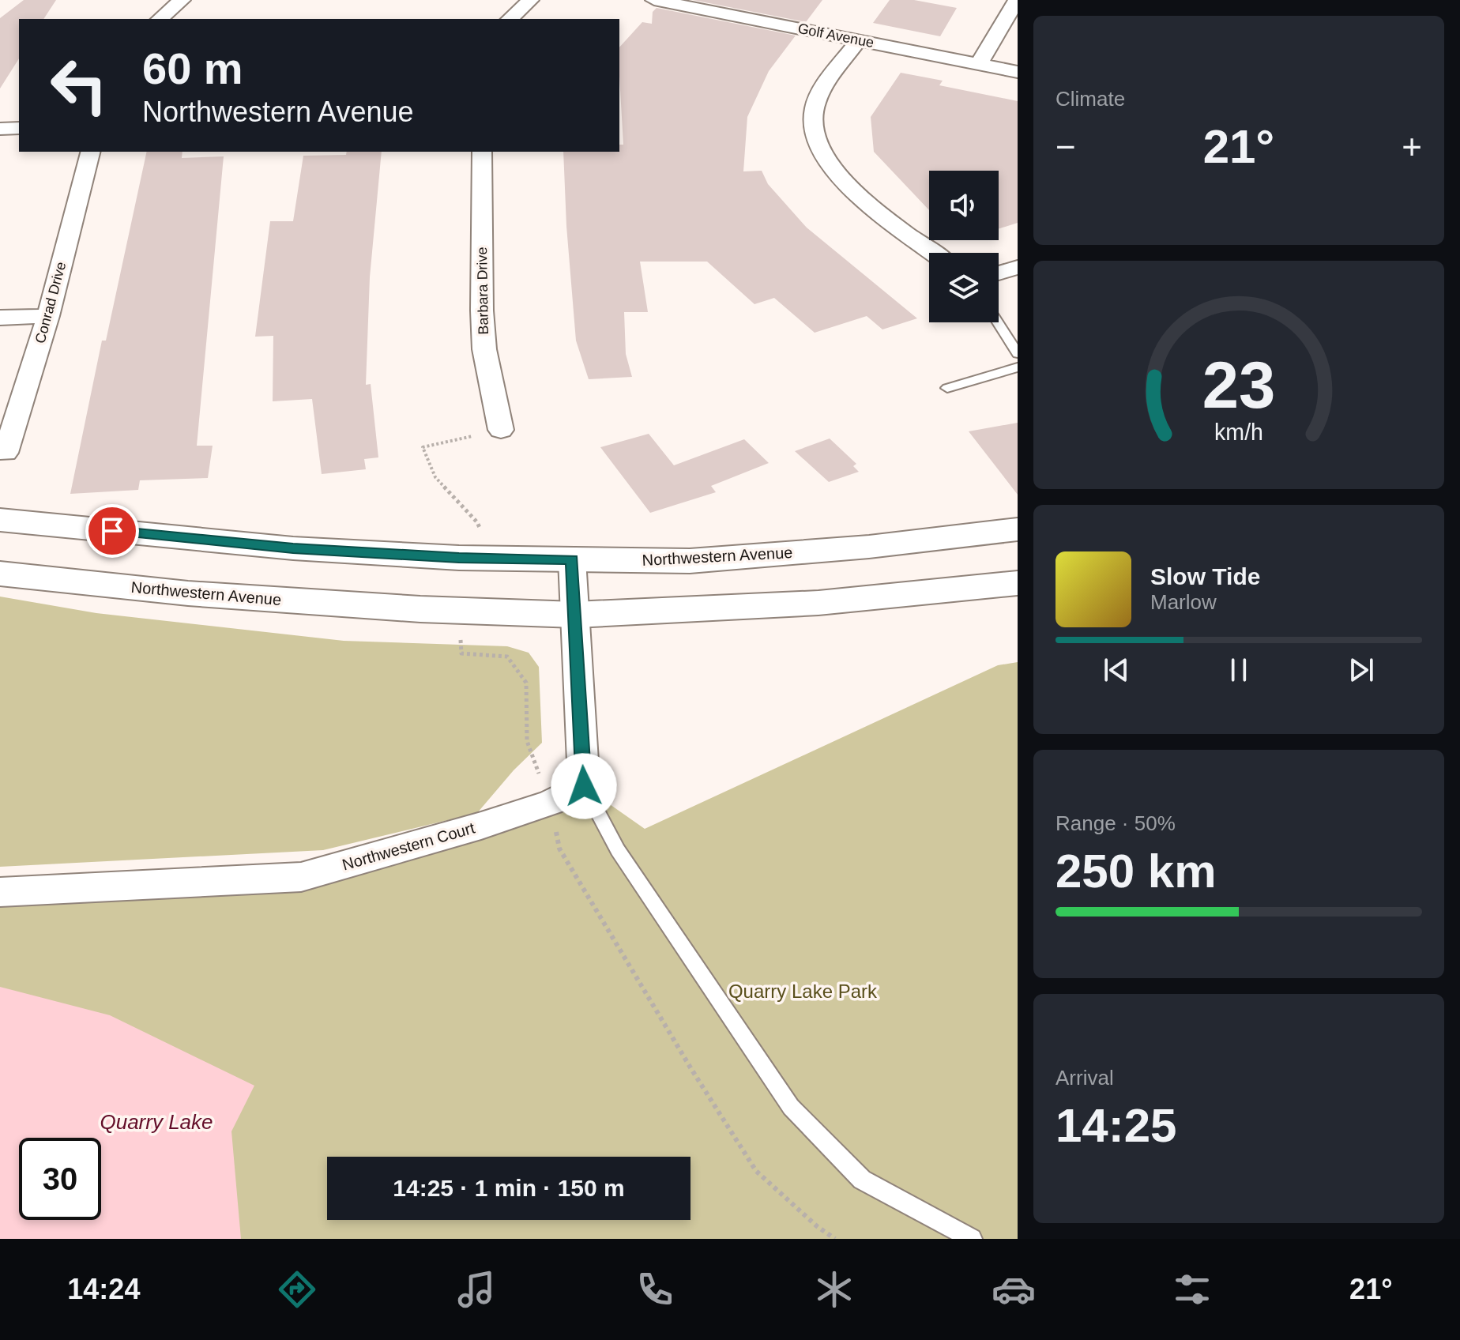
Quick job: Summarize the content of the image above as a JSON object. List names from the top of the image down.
{
  "streets": {
    "main road": ["Northwestern Avenue"],
    "street": [
      "Golf Avenue",
      "Barbara Drive",
      "Conrad Drive",
      "Northwestern Court"
    ]
  },
  "water": ["Quarry Lake"],
  "parks": ["Quarry Lake Park"],
  "page": {
    "tile": [
      "Climate",
      ["Range · 50%", "250 km"],
      ["Arrival", "14:25"]
    ],
    "turn": ["60 m", "Northwestern Avenue"],
    "heat": ["−", "21°", "+"],
    "song": ["Slow Tide", "Marlow"],
    "limit": "30",
    "trip": "14:25 · 1 min · 150 m",
    "tabs": ["14:24", "21°"],
    "gauge": ["23", "km/h"]
  }
}
